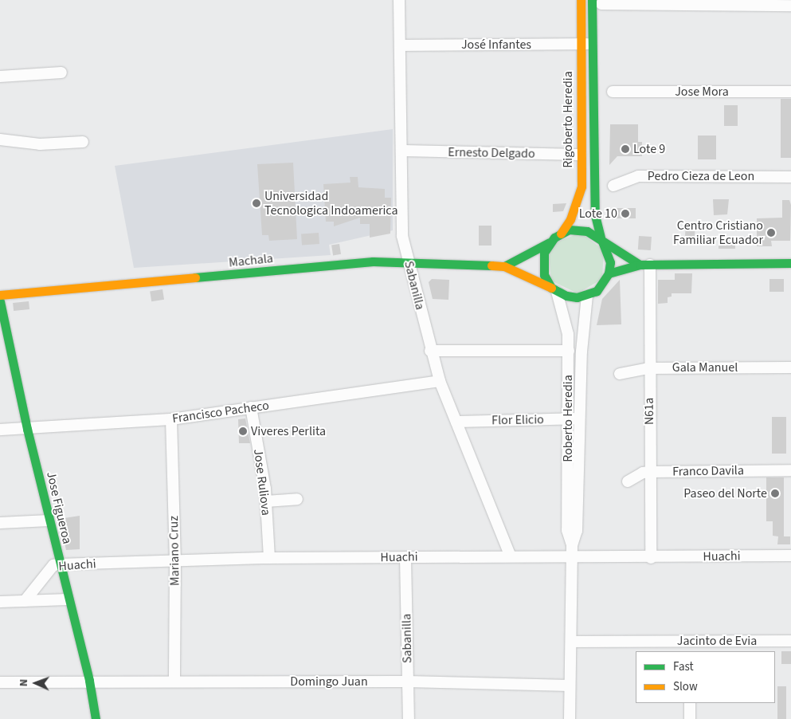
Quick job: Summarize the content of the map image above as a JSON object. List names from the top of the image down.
{
  "streets": {
    "main road": ["Rigoberto Heredia", "Machala", "Jose Figueroa"],
    "street": [
      "José Infantes",
      "Jose Mora",
      "Ernesto Delgado",
      "Pedro Cieza de Leon",
      "Sabanilla",
      "Gala Manuel",
      "N61a",
      "Francisco Pacheco",
      "Roberto Heredia",
      "Flor Elicio",
      "Franco Davila",
      "Jose Ruliova",
      "Mariano Cruz",
      "Huachi",
      "Jacinto de Evia",
      "Domingo Juan"
    ]
  },
  "crossings": [
    ["José Infantes", "Rigoberto Heredia"],
    ["José Infantes", "Sabanilla"],
    ["Rigoberto Heredia", "Ernesto Delgado"],
    ["Rigoberto Heredia", "Machala"],
    ["Rigoberto Heredia", "Roberto Heredia"],
    ["Ernesto Delgado", "Sabanilla"],
    ["Machala", "Sabanilla"],
    ["Machala", "Roberto Heredia"],
    ["Sabanilla", "Francisco Pacheco"],
    ["Sabanilla", "Flor Elicio"],
    ["Sabanilla", "Huachi"],
    ["Sabanilla", "Domingo Juan"],
    ["Gala Manuel", "N61a"],
    ["N61a", "Franco Davila"],
    ["N61a", "Huachi"],
    ["Francisco Pacheco", "Jose Ruliova"],
    ["Francisco Pacheco", "Jose Figueroa"],
    ["Francisco Pacheco", "Mariano Cruz"],
    ["Roberto Heredia", "Flor Elicio"],
    ["Roberto Heredia", "Huachi"],
    ["Roberto Heredia", "Jacinto de Evia"],
    ["Roberto Heredia", "Domingo Juan"],
    ["Jose Ruliova", "Huachi"],
    ["Jose Figueroa", "Huachi"],
    ["Jose Figueroa", "Domingo Juan"],
    ["Mariano Cruz", "Huachi"],
    ["Mariano Cruz", "Domingo Juan"]
  ],
  "places": [
    "Lote 9",
    "Universidad Tecnologica Indoamerica",
    "Lote 10",
    "Centro Cristiano Familiar Ecuador",
    "Viveres Perlita",
    "Paseo del Norte"
  ],
  "legend": ["Fast", "Slow"],
  "north": "left"
}
